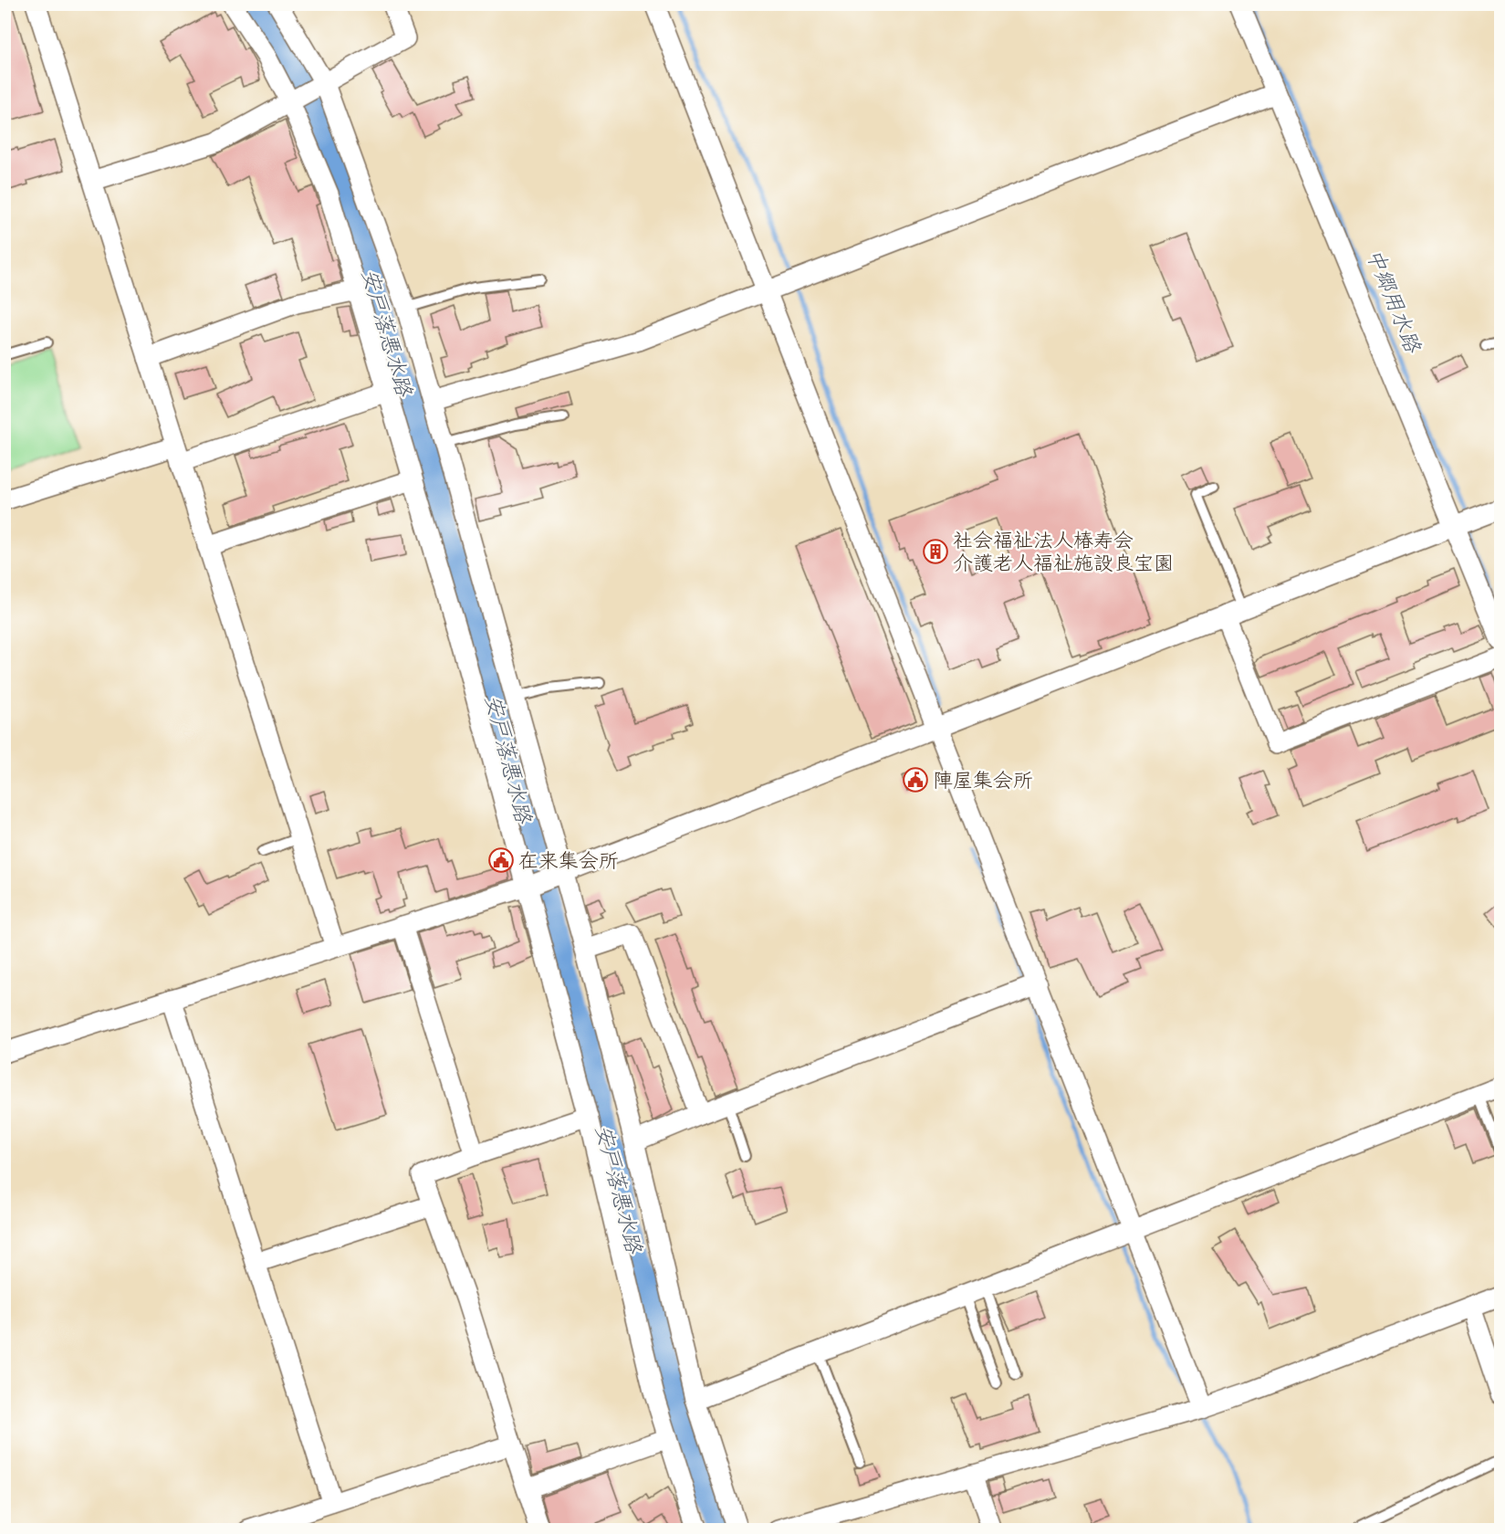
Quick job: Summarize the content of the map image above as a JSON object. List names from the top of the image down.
{
  "water": ["中郷用水路", "安戸落悪水路"],
  "places": {
    "building": ["社会福祉法人椿寿会 介護老人福祉施設良宝園"],
    "public building": ["陣屋集会所", "在来集会所"]
  }
}
